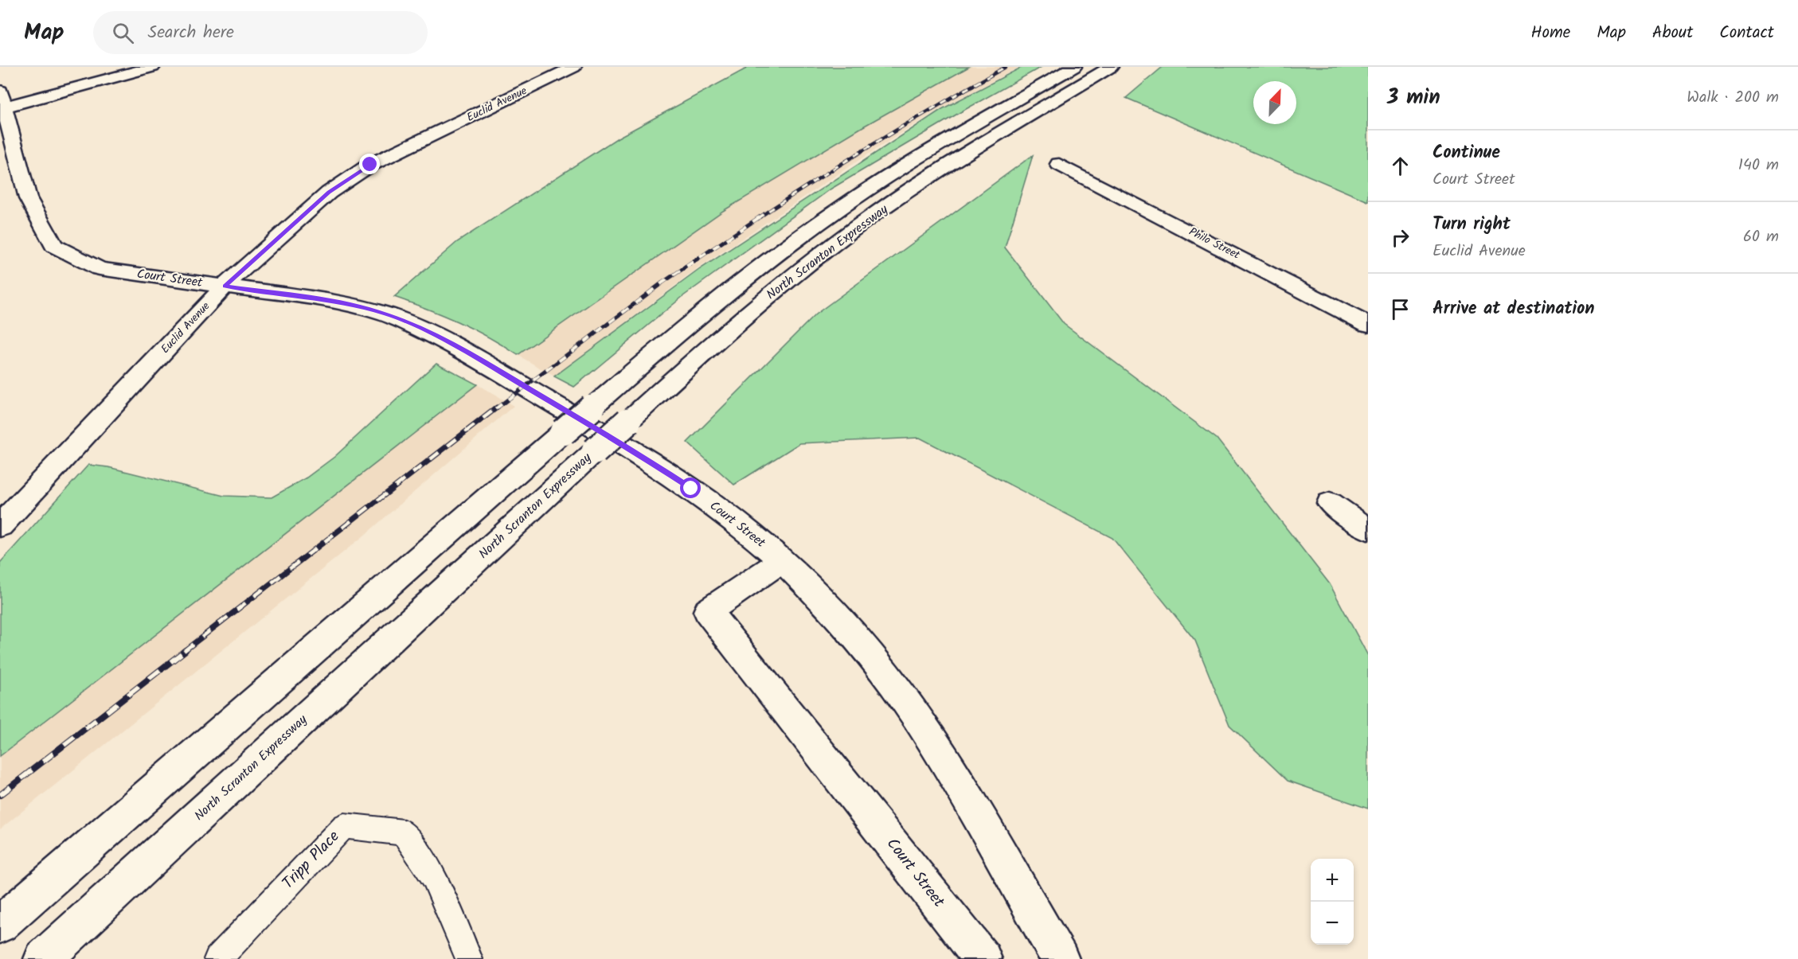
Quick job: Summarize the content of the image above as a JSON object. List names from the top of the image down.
{
  "streets": {
    "main road": [
      "Euclid Avenue",
      "Philo Street",
      "North Scranton Expressway",
      "Court Street"
    ],
    "lane": ["Tripp Place"]
  },
  "crossings": [
    ["Euclid Avenue", "Court Street"]
  ],
  "north": "top right",
  "page": {
    "header": "Map",
    "search": "Search here",
    "nav": [
      "Home",
      "Map",
      "About",
      "Contact"
    ],
    "heading": ["3 min", "Walk · 200 m"],
    "list": [
      ["Continue", "Court Street", "140 m"],
      ["Turn right", "Euclid Avenue", "60 m"],
      "Arrive at destination"
    ],
    "map_buttons": ["+", "−"]
  }
}
